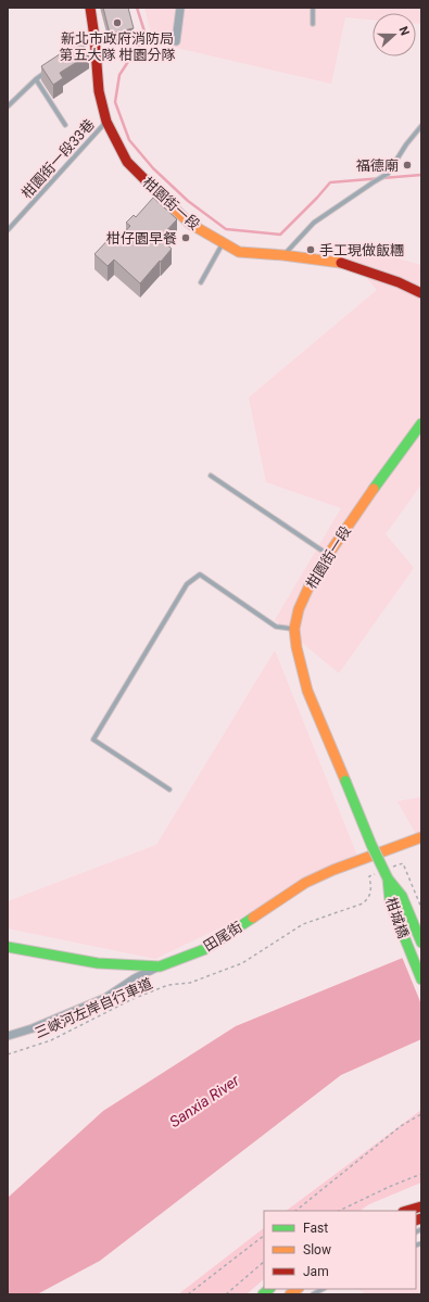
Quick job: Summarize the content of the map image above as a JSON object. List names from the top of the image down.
{
  "streets": {
    "street": ["柑園街一段", "柑城橋", "田尾街"],
    "lane": ["柑園街一段33巷"],
    "path": ["三峽河左岸自行車道"]
  },
  "crossings": [
    ["柑園街一段33巷", "柑園街一段"],
    ["柑園街一段", "柑城橋"]
  ],
  "water": ["Sanxia River"],
  "places": [
    "新北市政府消防局 第五大隊 柑園分隊",
    "福德廟",
    "柑仔園早餐",
    "手工現做飯糰"
  ],
  "legend": ["Fast", "Slow", "Jam"],
  "north": "right"
}
